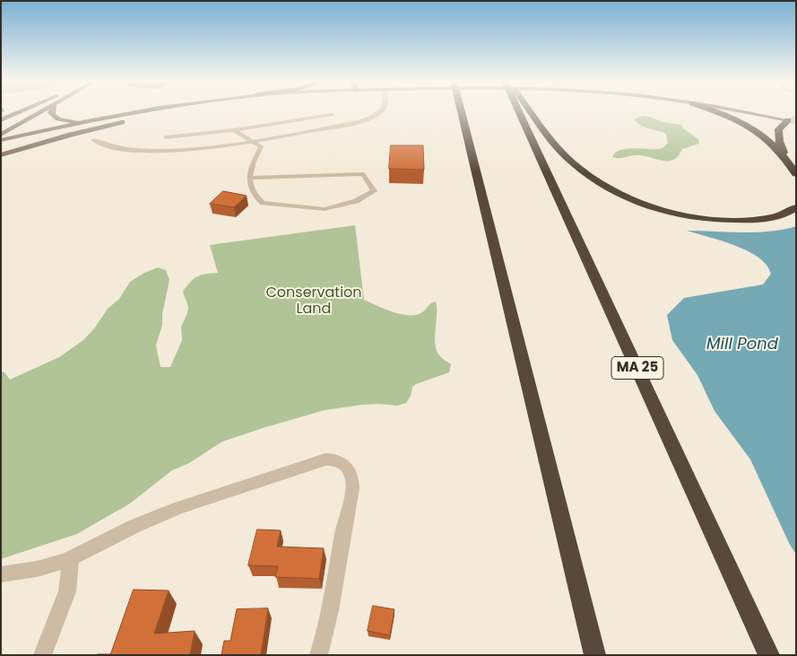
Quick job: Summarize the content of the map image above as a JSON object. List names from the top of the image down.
{
  "streets": {
    "highway": ["MA 25"]
  },
  "water": ["Mill Pond"],
  "parks": ["Conservation Land"]
}
